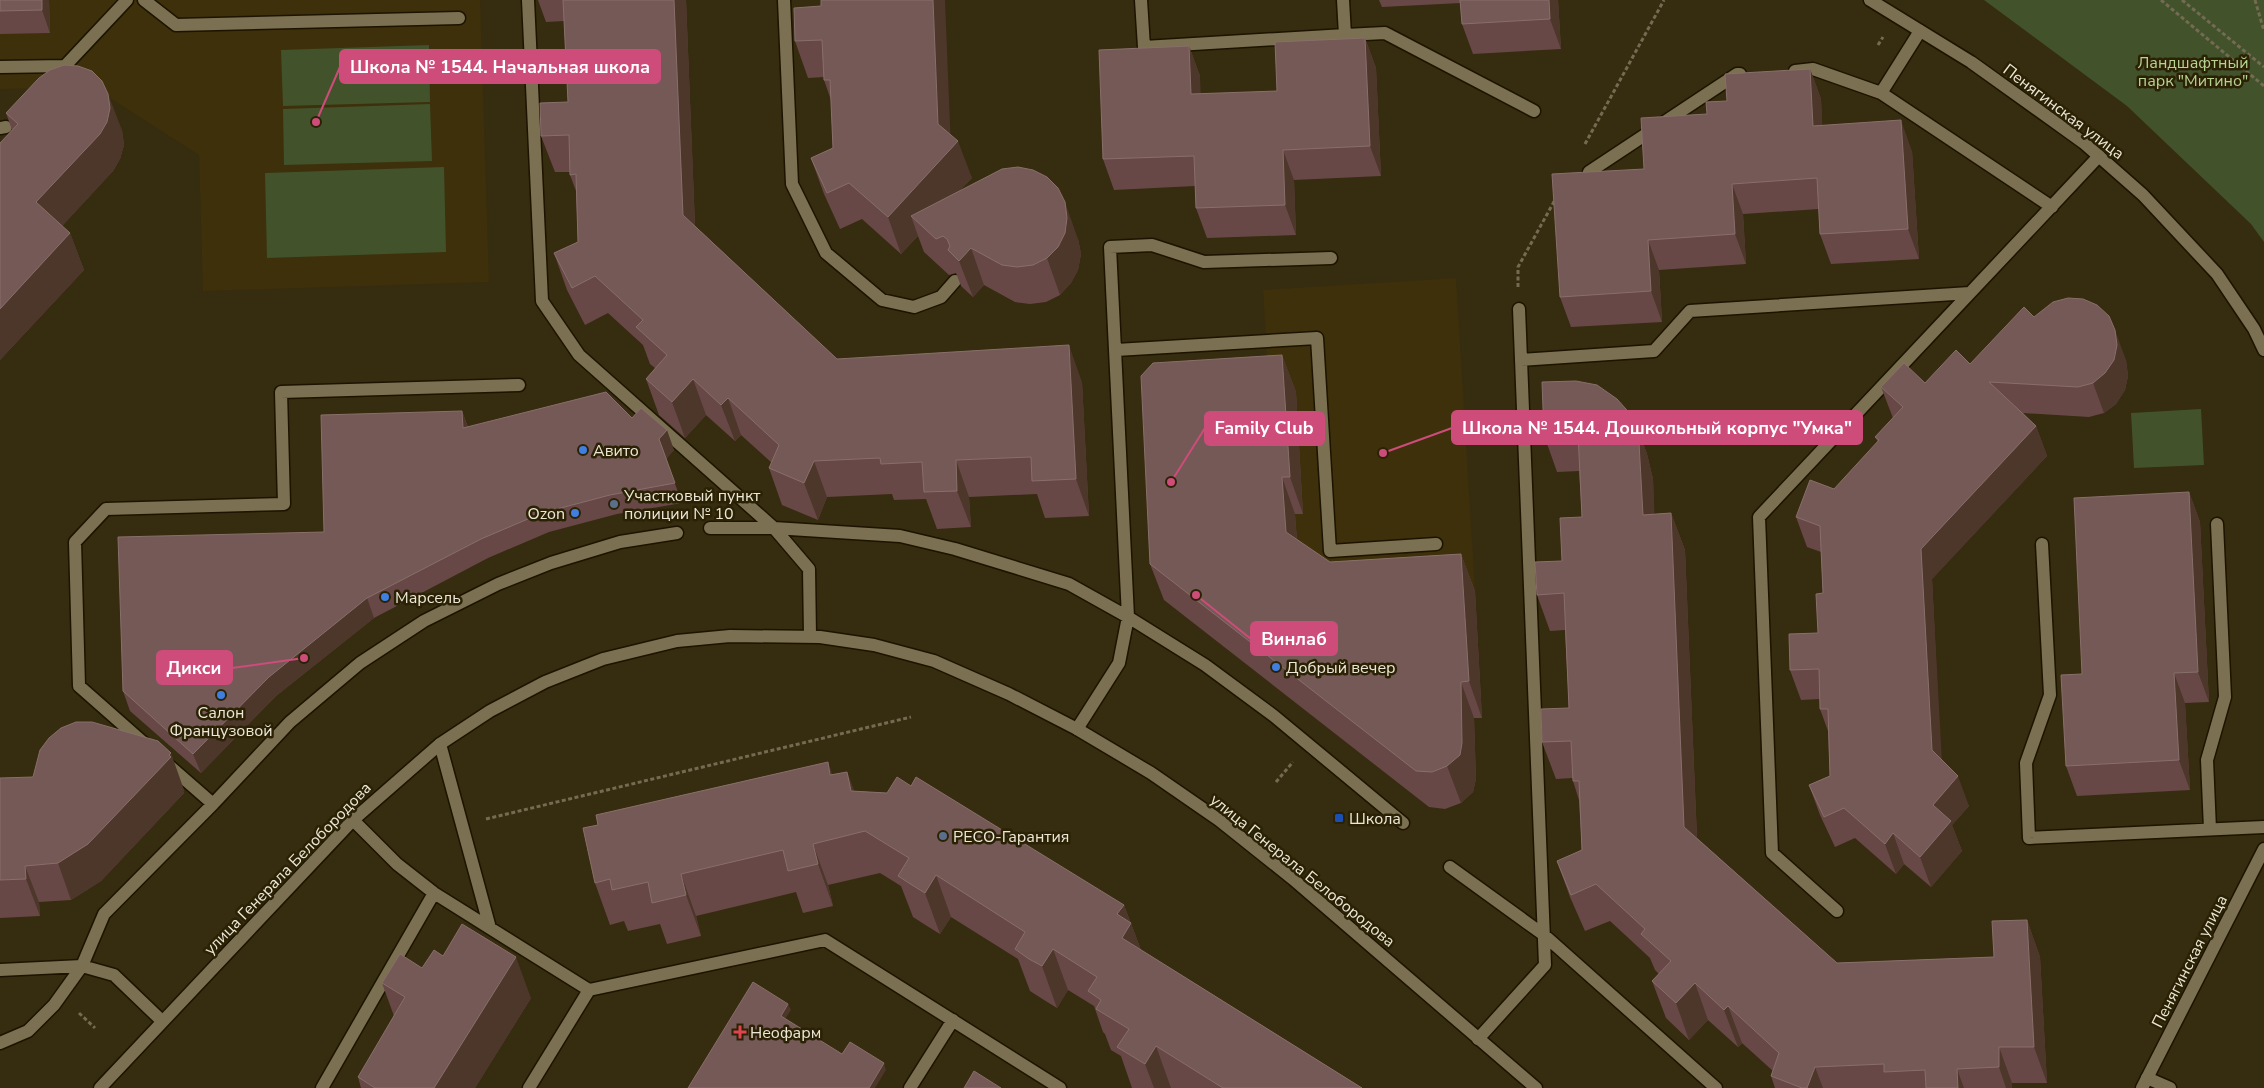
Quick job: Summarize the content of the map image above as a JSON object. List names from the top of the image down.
{
  "streets": {
    "main road": ["Пенягинская улица", "улица Генерала Белобородова"]
  },
  "parks": ["Ландшафтный парк \"Митино\""],
  "places": {
    "other": [
      "Школа № 1544. Начальная школа",
      "Авито",
      "Школа № 1544. Дошкольный корпус \"Умка\"",
      "Family Club",
      "Участковый пункт полиции № 10",
      "Ozon",
      "Винлаб",
      "Марсель",
      "Дикси",
      "Добрый вечер",
      "Салон Французовой",
      "РЕСО-Гарантия"
    ],
    "transit": ["Школа"],
    "health": ["Неофарм"]
  }
}
